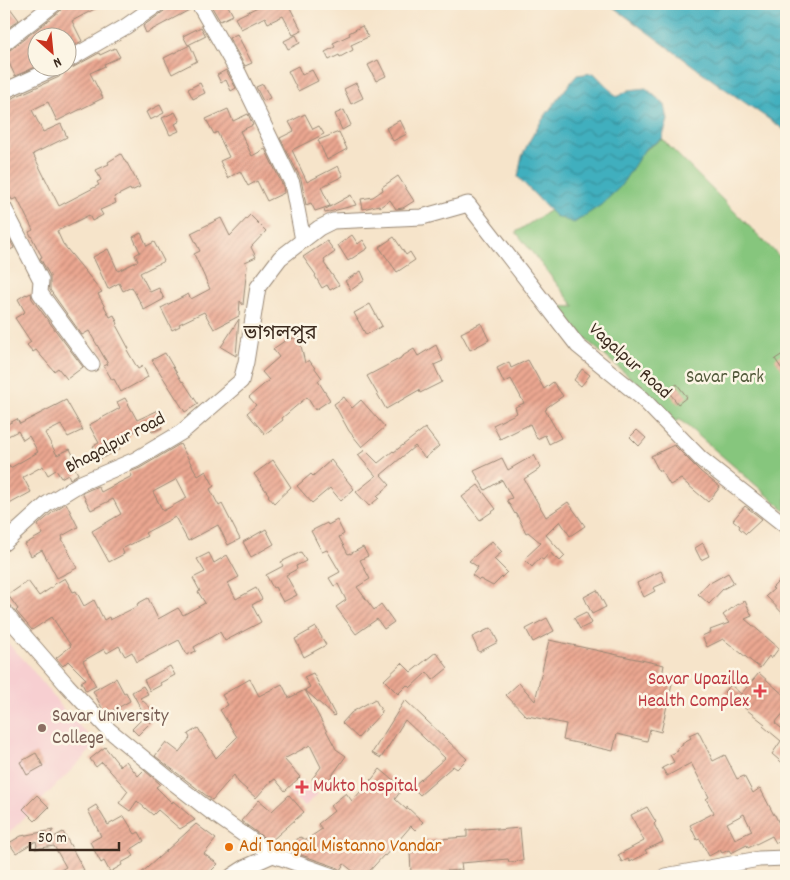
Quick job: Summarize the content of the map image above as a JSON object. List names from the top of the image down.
{
  "streets": {
    "street": ["Vagalpur Road", "Bhagalpur road"]
  },
  "crossings": [
    ["Vagalpur Road", "Bhagalpur road"]
  ],
  "districts": ["ভাগলপুর"],
  "parks": ["Savar Park"],
  "places": {
    "health": ["Savar Upazilla Health Complex", "Mukto hospital"],
    "other": ["Savar University College", "Adi Tangail Mistanno Vandar"]
  },
  "scale_bar": "50 m",
  "north": "bottom right"
}
